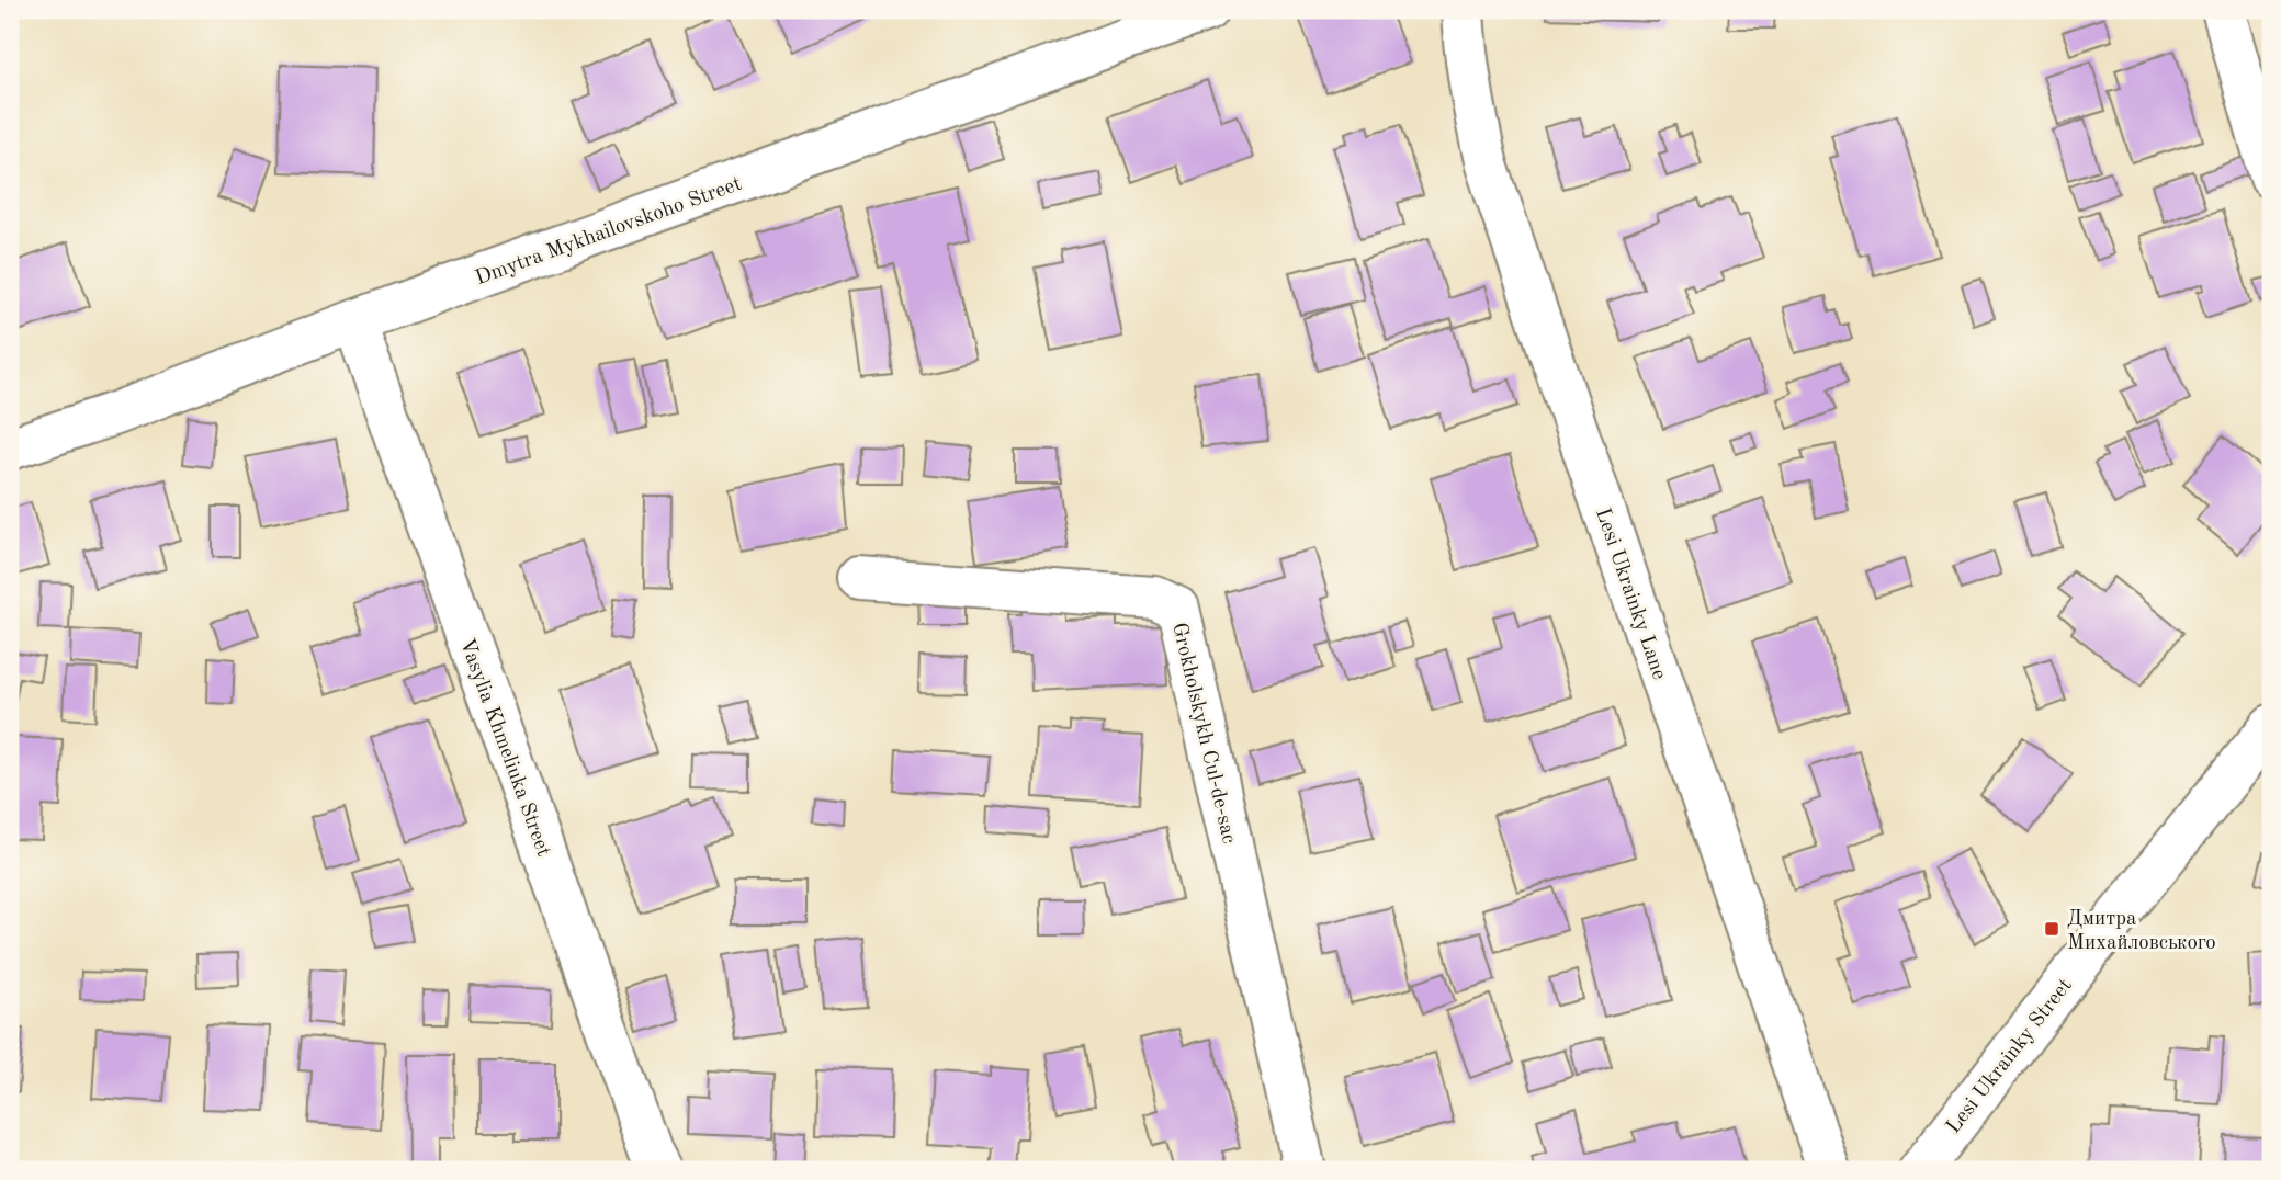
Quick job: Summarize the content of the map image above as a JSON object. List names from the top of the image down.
{
  "streets": {
    "street": [
      "Dmytra Mykhailovskoho Street",
      "Lesi Ukrainky Lane",
      "Grokholskykh Сul-de-sac",
      "Vasylia Khmeliuka Street",
      "Lesi Ukrainky Street"
    ]
  },
  "crossings": [
    ["Dmytra Mykhailovskoho Street", "Vasylia Khmeliuka Street"]
  ],
  "places": {
    "transit": ["Дмитра Михайловського"]
  }
}
